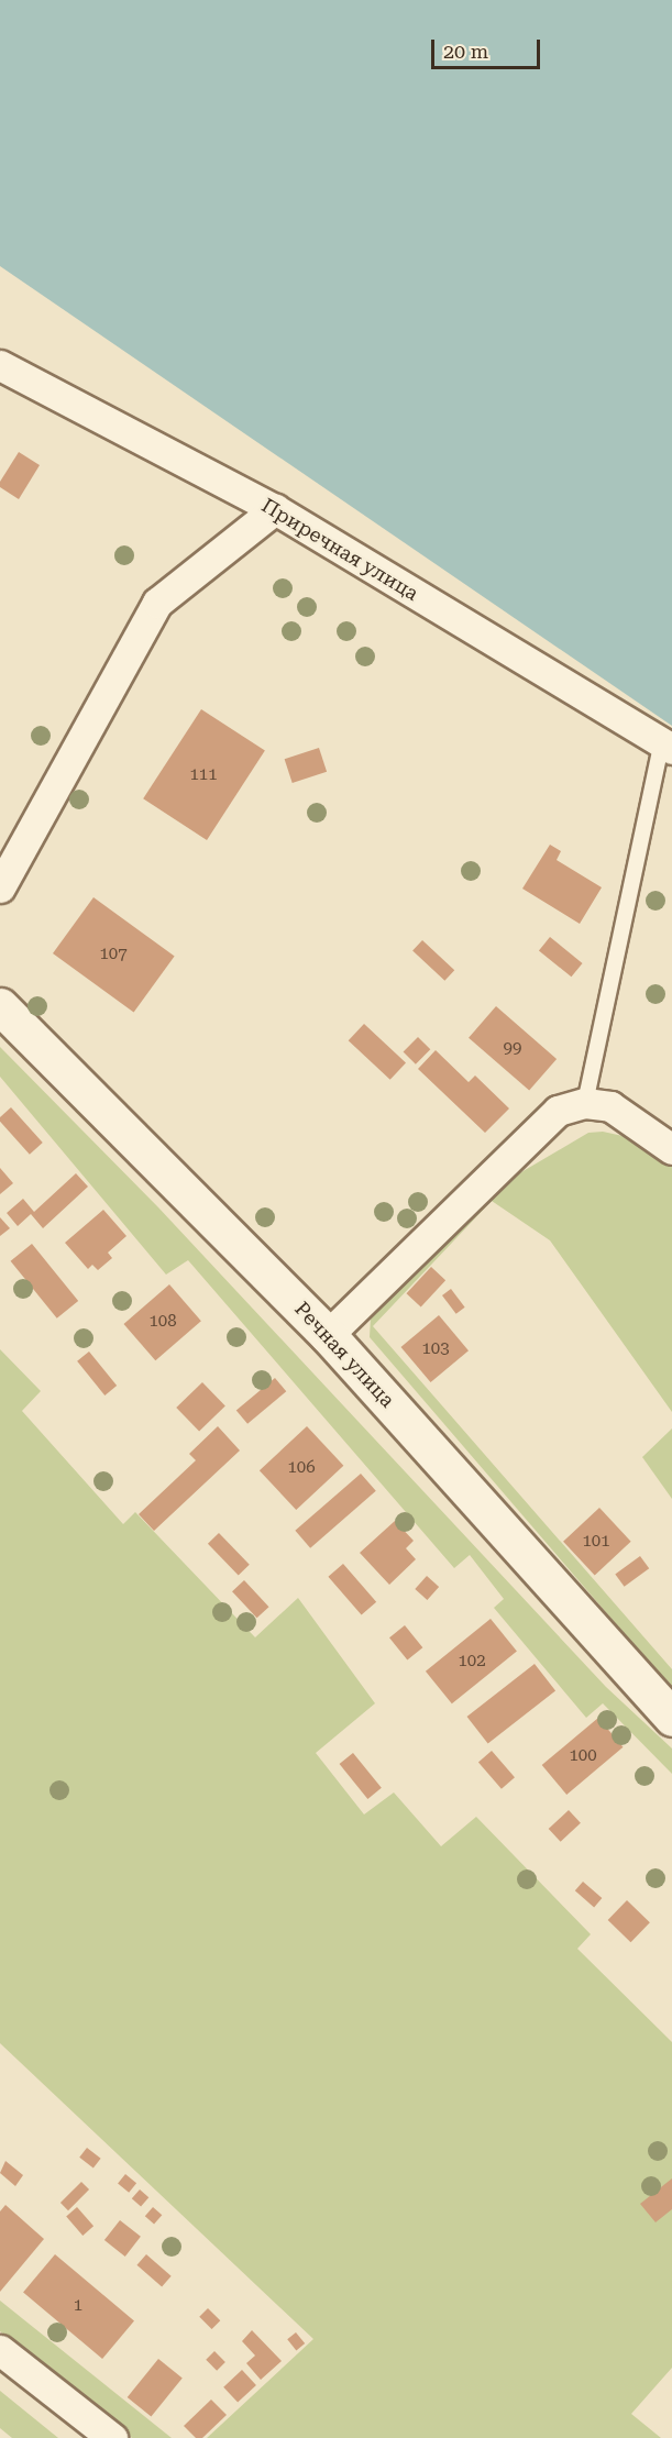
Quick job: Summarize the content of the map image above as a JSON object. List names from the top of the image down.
{
  "streets": {
    "street": ["Приречная улица", "Речная улица"]
  },
  "house_numbers": [
    "111",
    "107",
    "99",
    "108",
    "103",
    "106",
    "101",
    "102",
    "100",
    "1"
  ],
  "scale_bar": "20 m"
}
